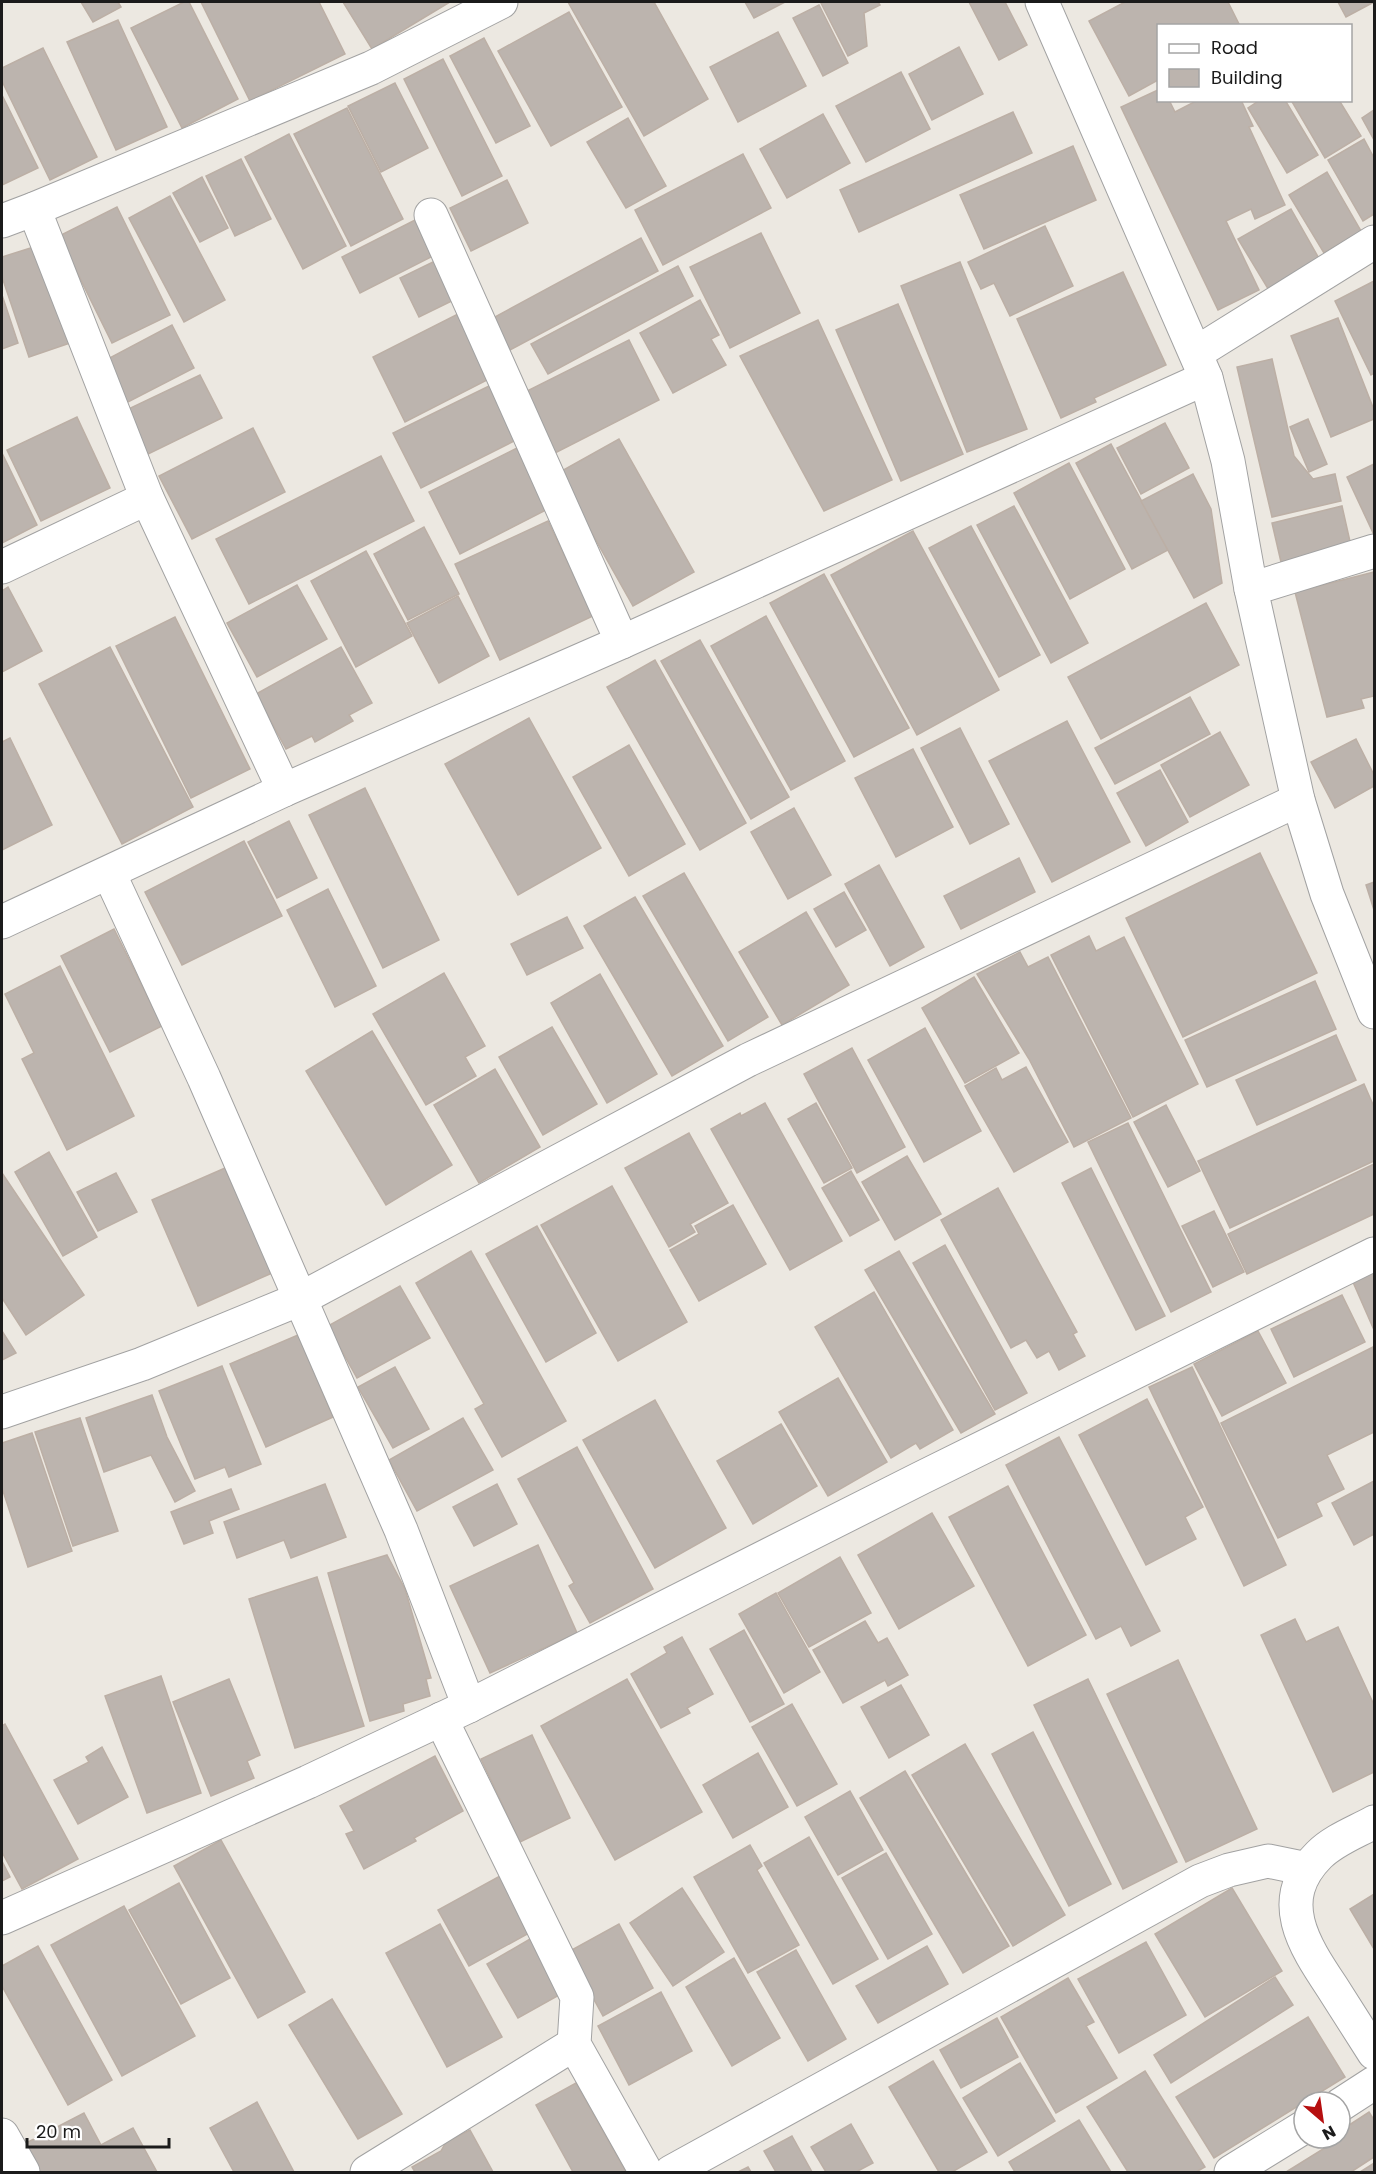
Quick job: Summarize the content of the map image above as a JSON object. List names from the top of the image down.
{
  "legend": ["Road", "Building"],
  "scale_bar": "20 m",
  "north": "bottom right"
}
